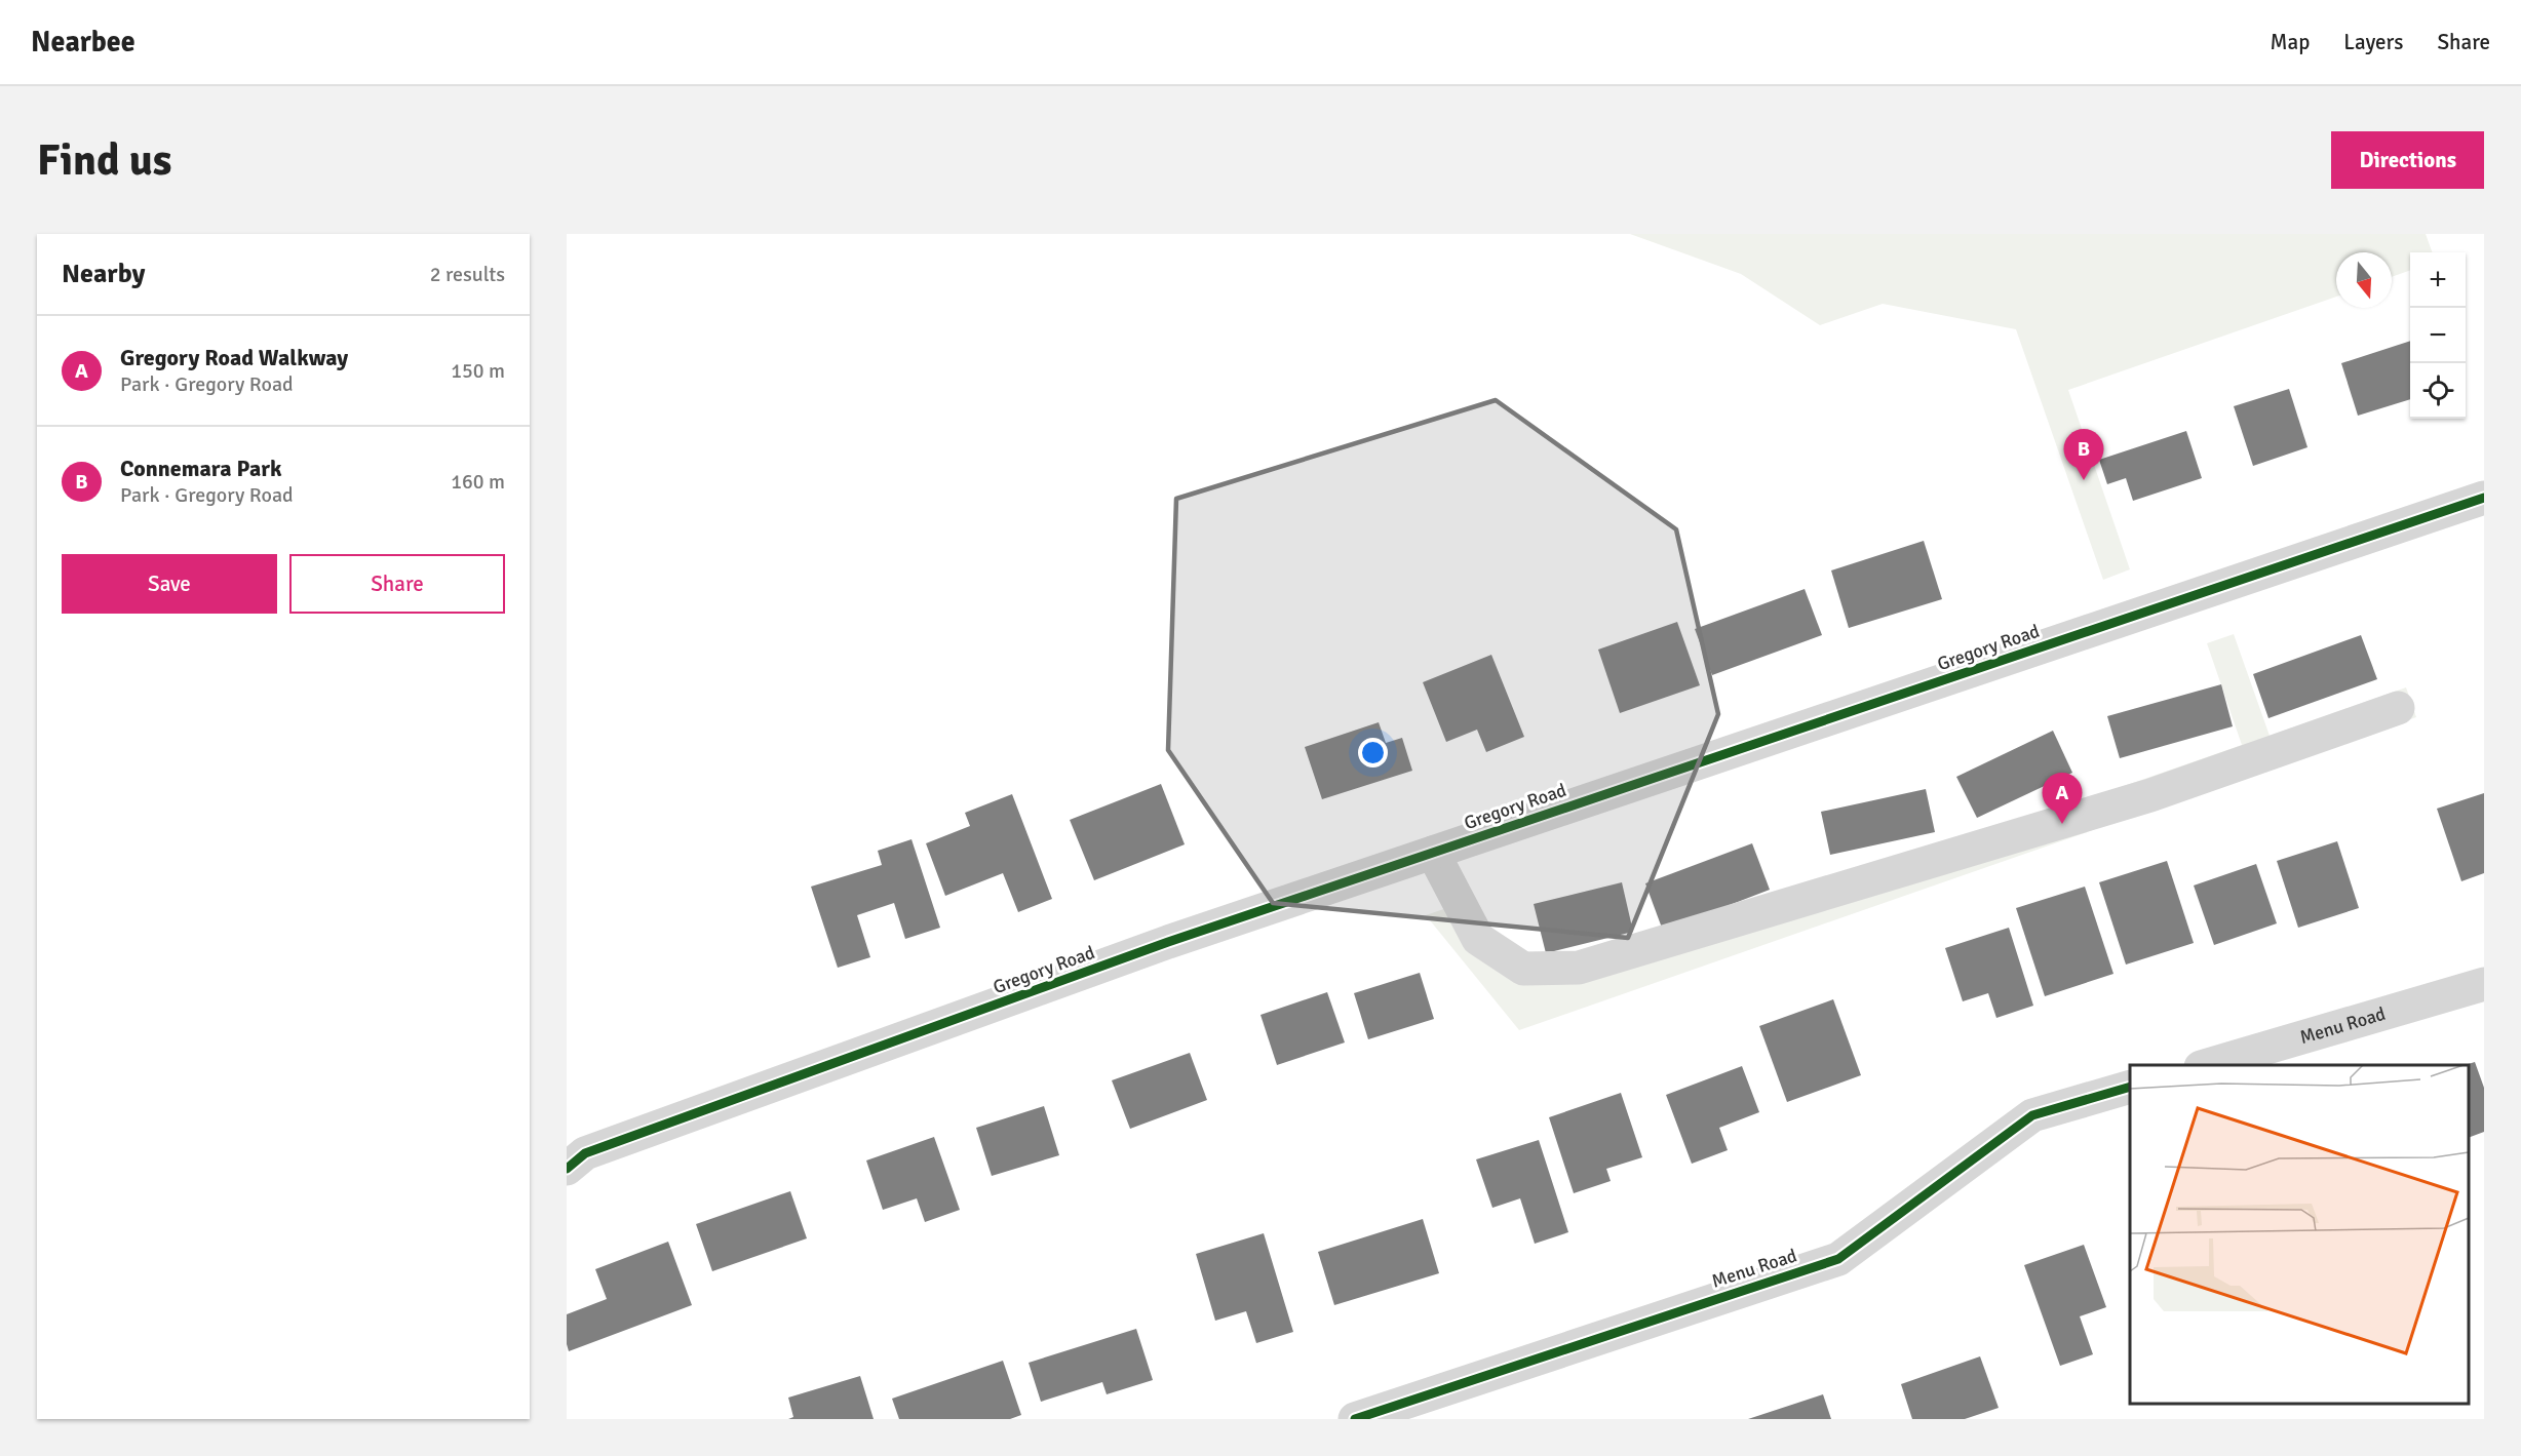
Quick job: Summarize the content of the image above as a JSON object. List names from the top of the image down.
{
  "streets": {
    "street": ["Gregory Road", "Menu Road"]
  },
  "north": "bottom",
  "page": {
    "header": "Nearbee",
    "nav": ["Map", "Layers", "Share"],
    "buttons": [
      "Directions",
      ["Save", "Share"]
    ],
    "title": "Find us",
    "heading": ["Nearby", "2 results"],
    "map_buttons": ["+", "−"],
    "list": [
      {
        "mark": "A",
        "name": "Gregory Road Walkway",
        "note": "Park · Gregory Road",
        "value": "150 m"
      },
      {
        "mark": "B",
        "name": "Connemara Park",
        "note": "Park · Gregory Road",
        "value": "160 m"
      }
    ],
    "pins": ["B", "A"]
  }
}
